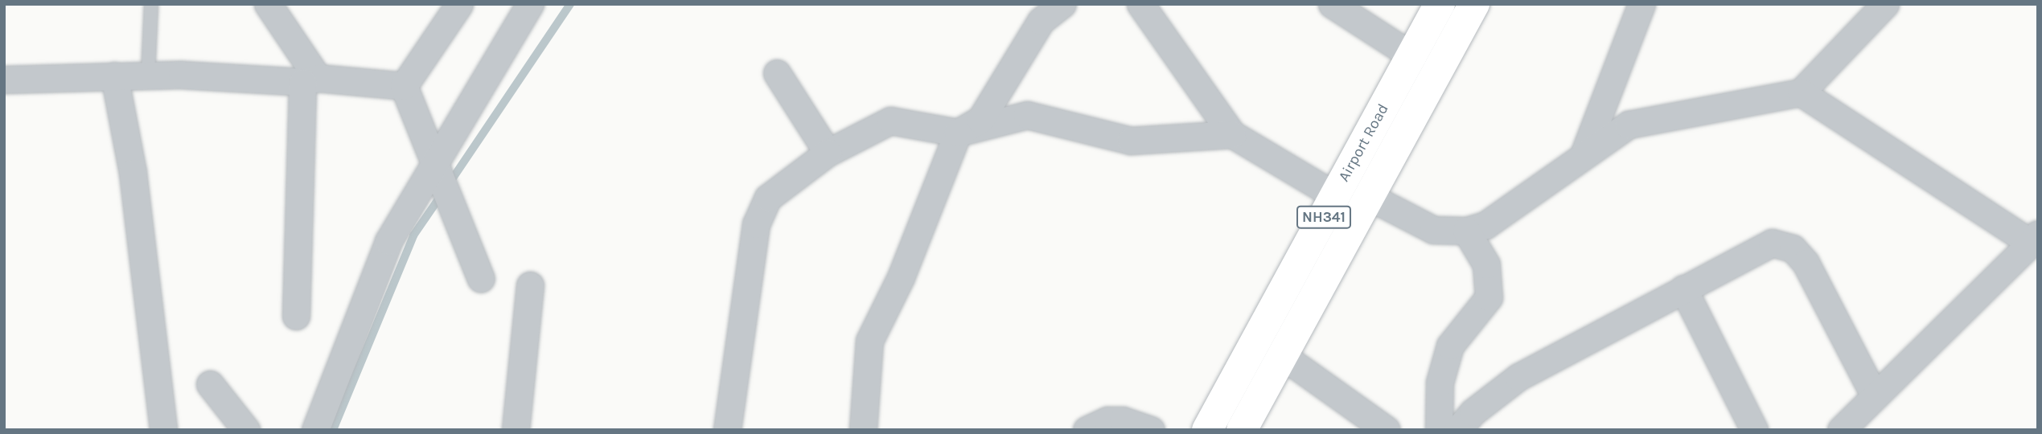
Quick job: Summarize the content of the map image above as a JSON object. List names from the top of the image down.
{
  "streets": {
    "highway": ["Airport Road", "NH341"]
  }
}
